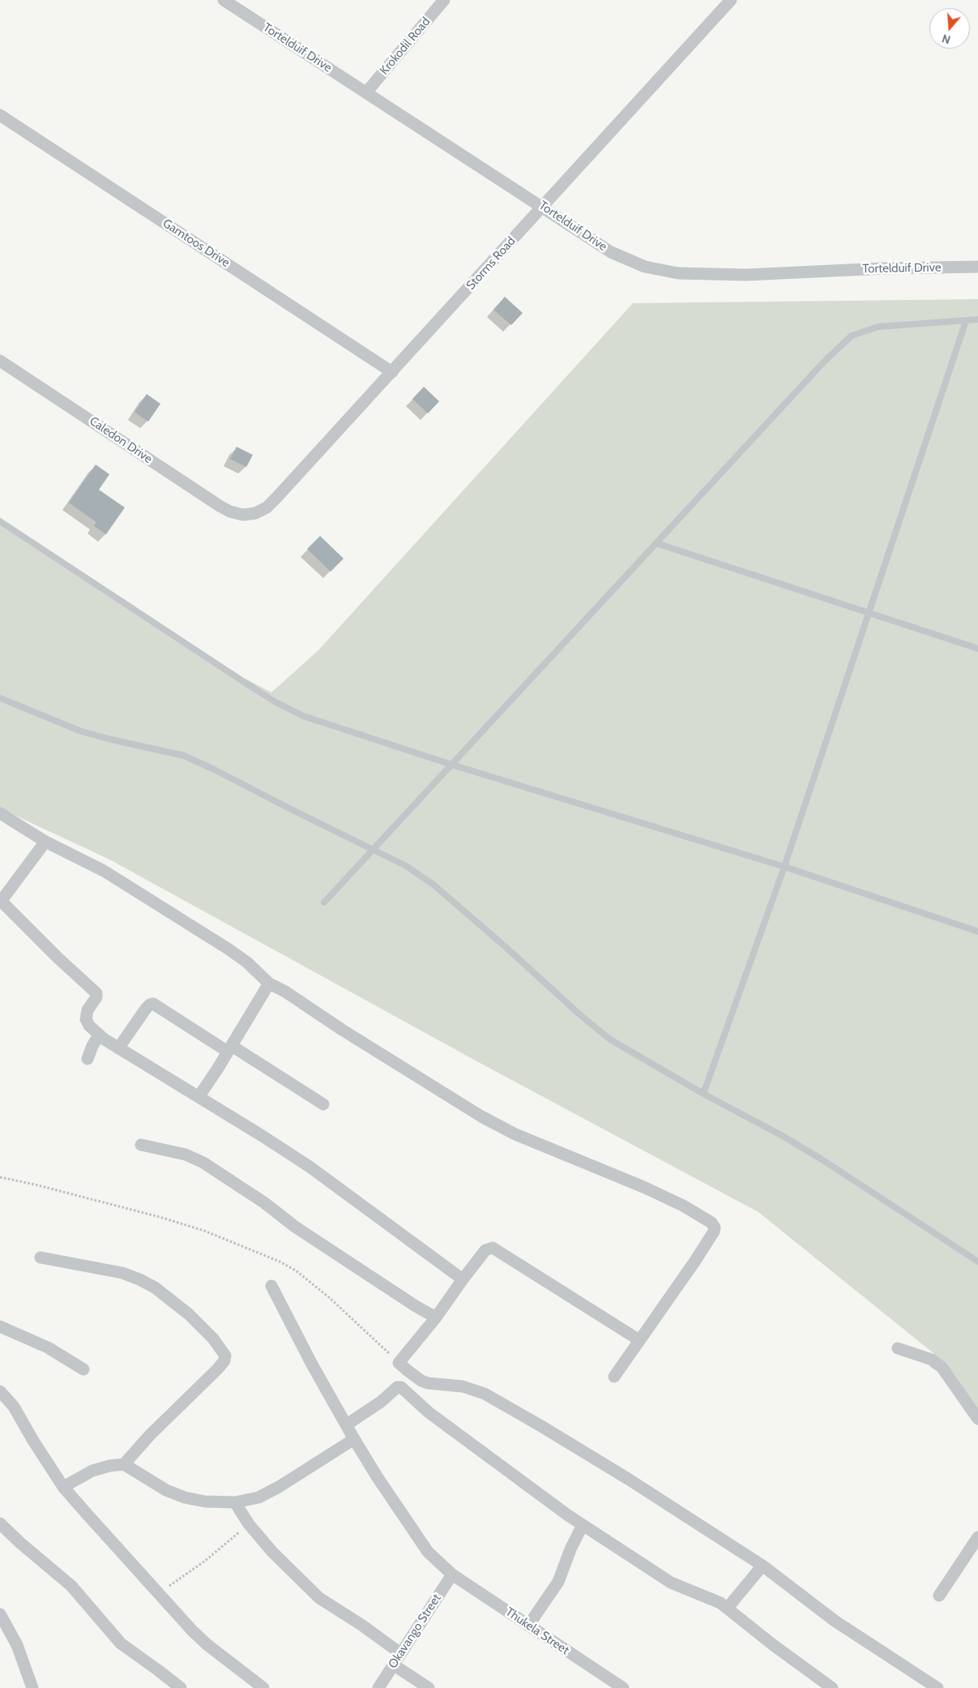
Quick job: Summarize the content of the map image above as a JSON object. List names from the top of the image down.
{
  "streets": {
    "street": [
      "Krokodil Road",
      "Tortelduif Drive",
      "Gamtoos Drive",
      "Storms Road",
      "Caledon Drive",
      "Okavango Street",
      "Thukela Street"
    ]
  },
  "crossings": [
    ["Krokodil Road", "Tortelduif Drive"],
    ["Tortelduif Drive", "Storms Road"],
    ["Gamtoos Drive", "Storms Road"],
    ["Storms Road", "Caledon Drive"],
    ["Okavango Street", "Thukela Street"]
  ],
  "north": "bottom"
}
